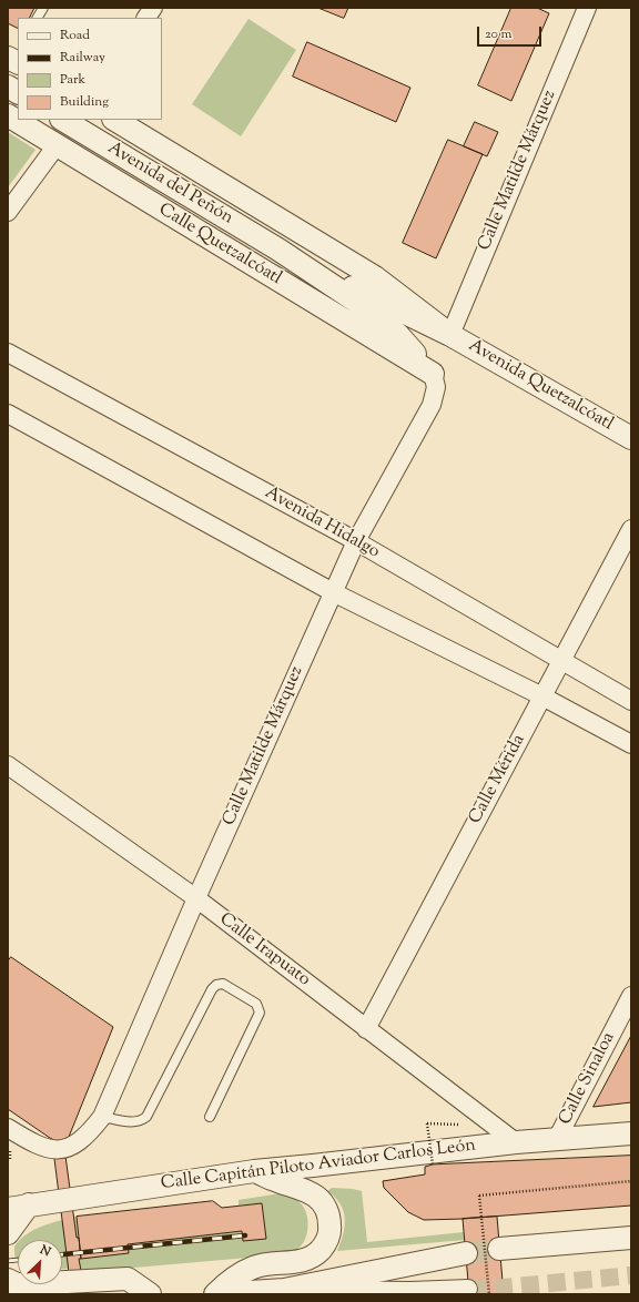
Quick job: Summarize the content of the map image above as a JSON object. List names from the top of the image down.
{
  "streets": {
    "street": [
      "Calle Matilde Márquez",
      "Avenida del Peñón",
      "Calle Quetzalcóatl",
      "Avenida Quetzalcóatl",
      "Avenida Hidalgo",
      "Calle Mérida",
      "Calle Irapuato",
      "Calle Sinaloa",
      "Calle Capitán Piloto Aviador Carlos León"
    ]
  },
  "crossings": [
    ["Calle Matilde Márquez", "Avenida del Peñón"],
    ["Calle Matilde Márquez", "Calle Quetzalcóatl"],
    ["Calle Matilde Márquez", "Avenida Quetzalcóatl"],
    ["Calle Matilde Márquez", "Avenida Hidalgo"],
    ["Calle Matilde Márquez", "Calle Irapuato"],
    ["Avenida del Peñón", "Calle Quetzalcóatl"],
    ["Avenida del Peñón", "Avenida Quetzalcóatl"],
    ["Avenida Hidalgo", "Calle Mérida"],
    ["Calle Mérida", "Calle Irapuato"],
    ["Calle Irapuato", "Calle Capitán Piloto Aviador Carlos León"],
    ["Calle Sinaloa", "Calle Capitán Piloto Aviador Carlos León"]
  ],
  "legend": [
    "Road",
    "Railway",
    "Park",
    "Building"
  ],
  "scale_bar": "20 m",
  "north": "top right"
}
